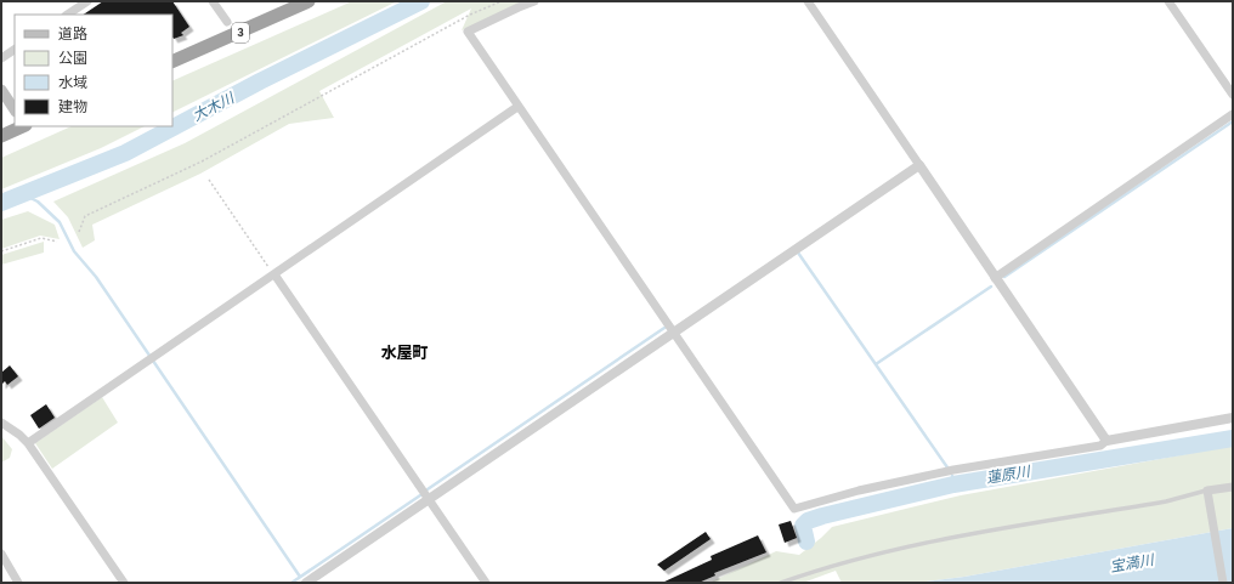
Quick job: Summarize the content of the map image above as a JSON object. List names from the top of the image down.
{
  "streets": {
    "highway": ["3"]
  },
  "districts": ["水屋町"],
  "water": ["大木川", "蓮原川", "宝満川"],
  "legend": [
    "道路",
    "公園",
    "水域",
    "建物"
  ]
}
